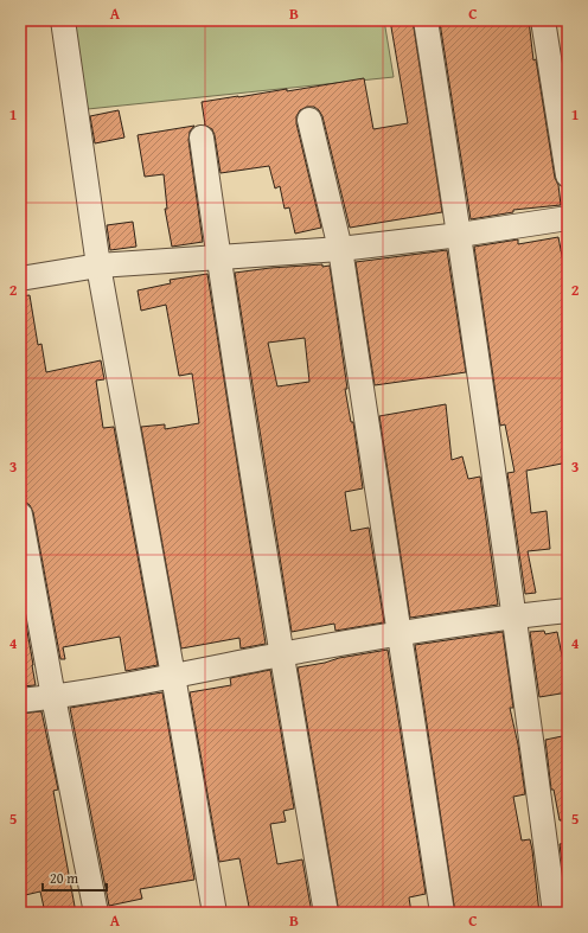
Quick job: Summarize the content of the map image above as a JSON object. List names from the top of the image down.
{
  "scale_bar": "20 m",
  "grid": {
    "columns": ["A", "B", "C"],
    "rows": [
      "1",
      "2",
      "3",
      "4",
      "5"
    ]
  }
}
